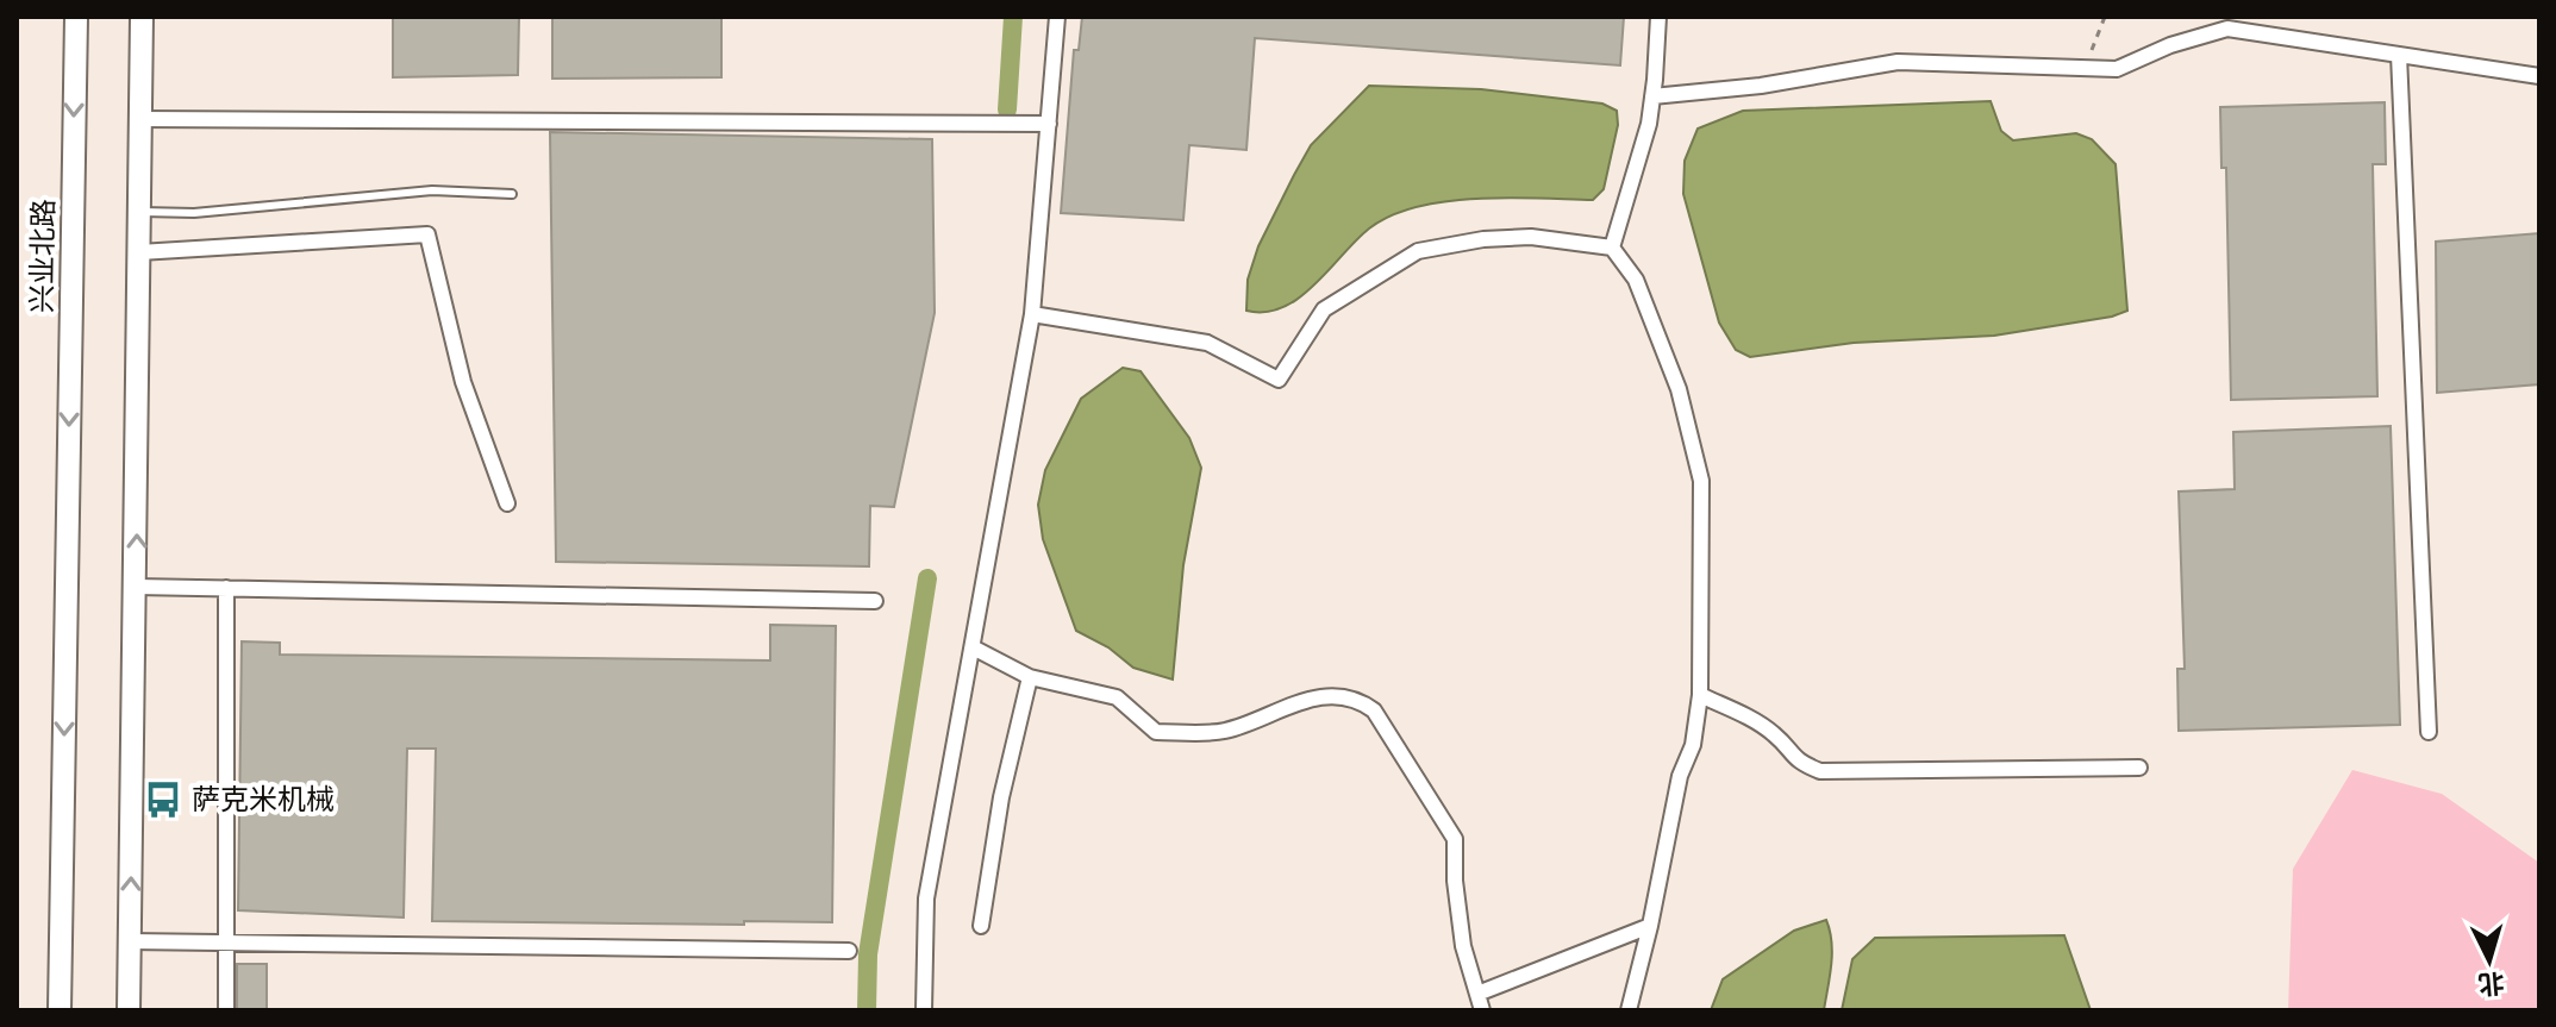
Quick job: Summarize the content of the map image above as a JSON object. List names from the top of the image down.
{
  "streets": {
    "main road": ["兴业北路"]
  },
  "places": {
    "bus stop": ["萨克米机械"]
  },
  "north": "bottom"
}
